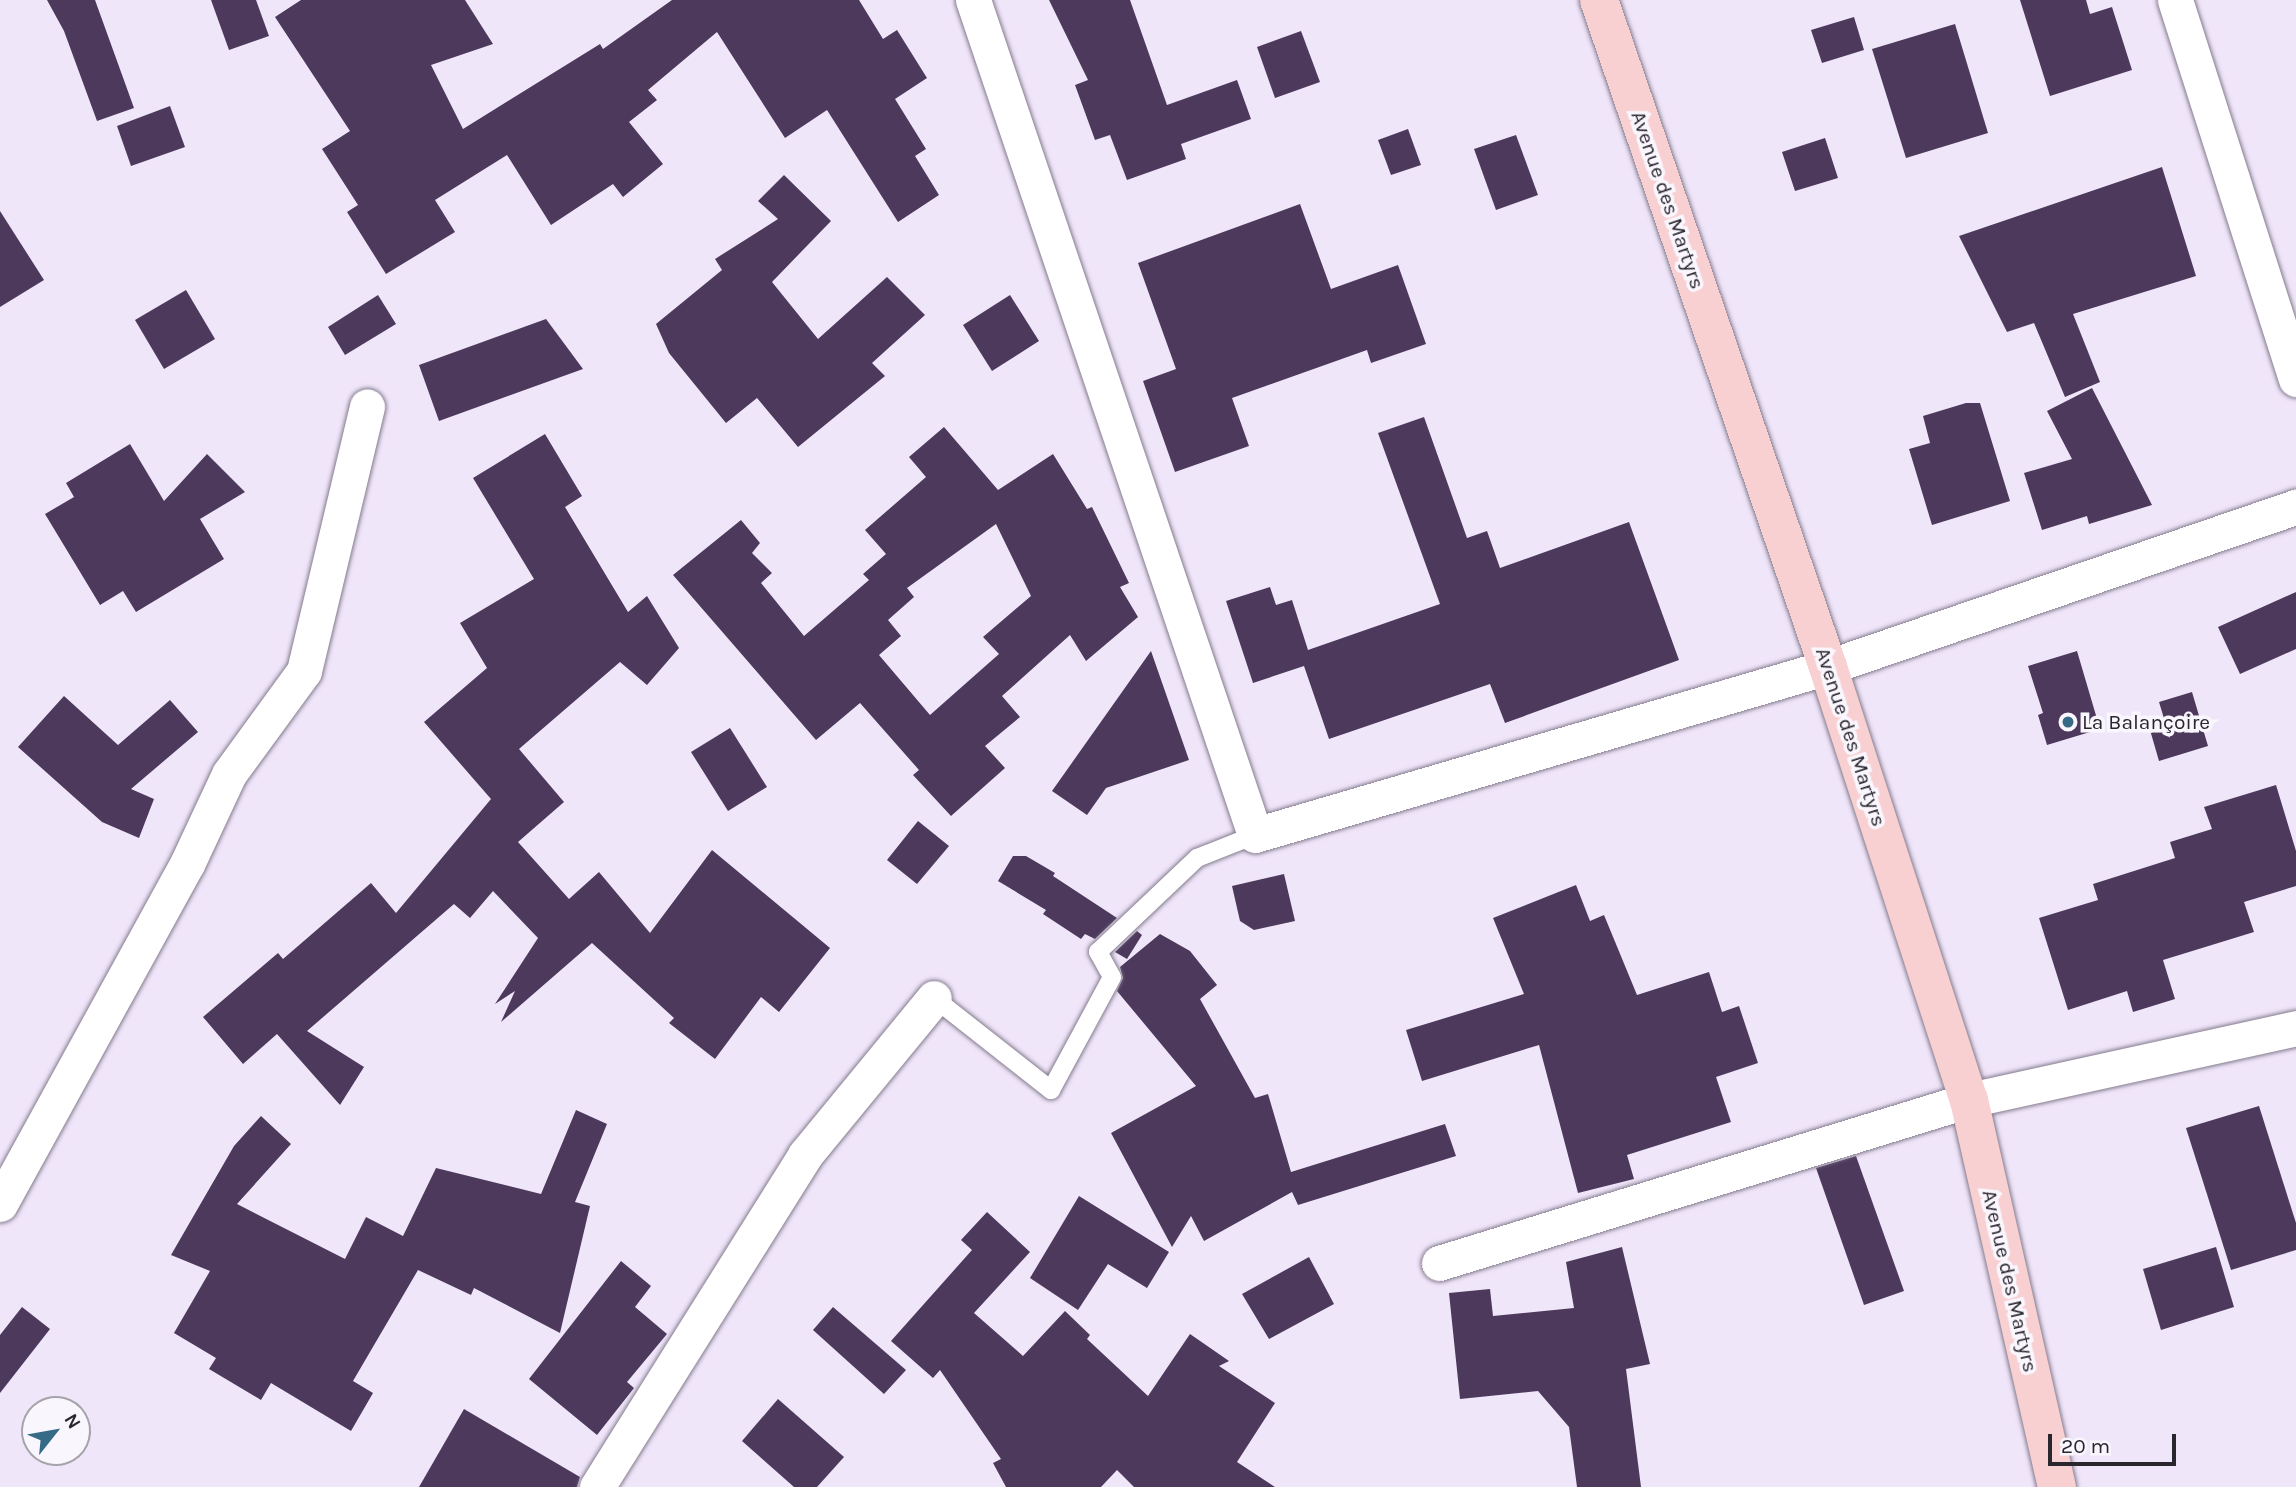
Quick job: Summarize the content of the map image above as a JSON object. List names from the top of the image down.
{
  "streets": {
    "main road": ["Avenue des Martyrs"]
  },
  "places": ["La Balançoire"],
  "scale_bar": "20 m",
  "north": "top right"
}
